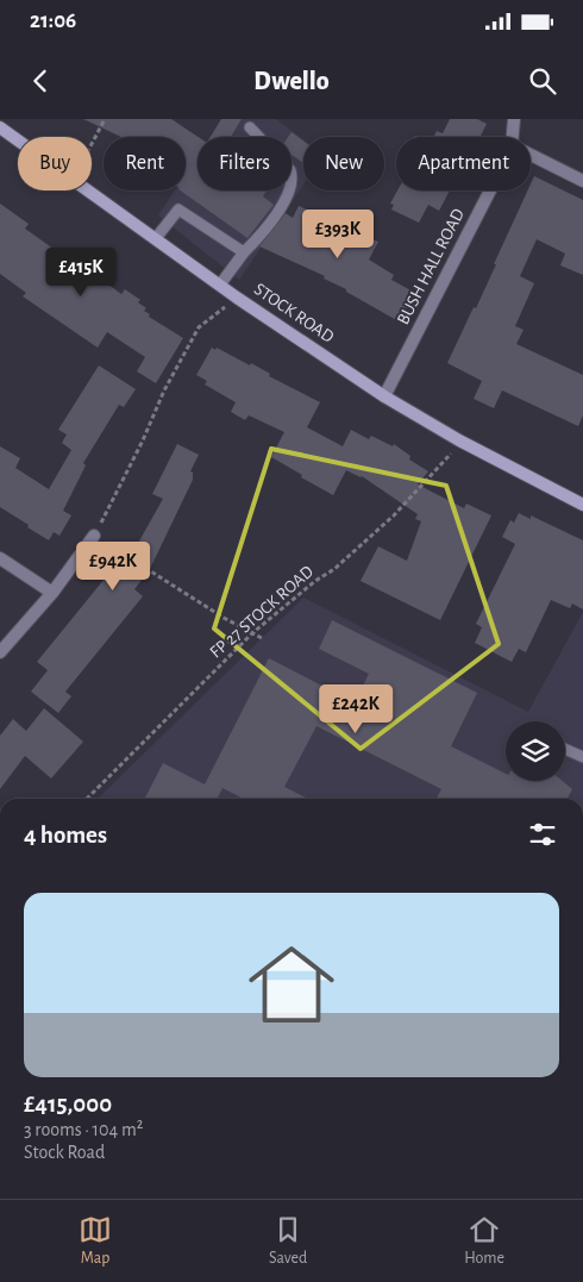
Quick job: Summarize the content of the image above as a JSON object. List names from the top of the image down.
{
  "streets": {
    "main road": ["STOCK ROAD"],
    "street": ["BUSH HALL ROAD"],
    "path": ["FP 27 STOCK ROAD"]
  },
  "crossings": [
    ["BUSH HALL ROAD", "STOCK ROAD"],
    ["STOCK ROAD", "FP 27 STOCK ROAD"]
  ],
  "page": {
    "status": "21:06",
    "header": "Dwello",
    "chip": [
      "Buy",
      "Rent",
      "Filters",
      "New",
      "Apartment"
    ],
    "price": [
      "£393K",
      "£415K",
      "£942K",
      "£242K"
    ],
    "heading": "4 homes",
    "list": [
      {
        "name": "£415,000",
        "note": "3 rooms · 104 m² · Stock Road"
      }
    ],
    "tabs": ["Map", "Saved", "Home"]
  }
}
